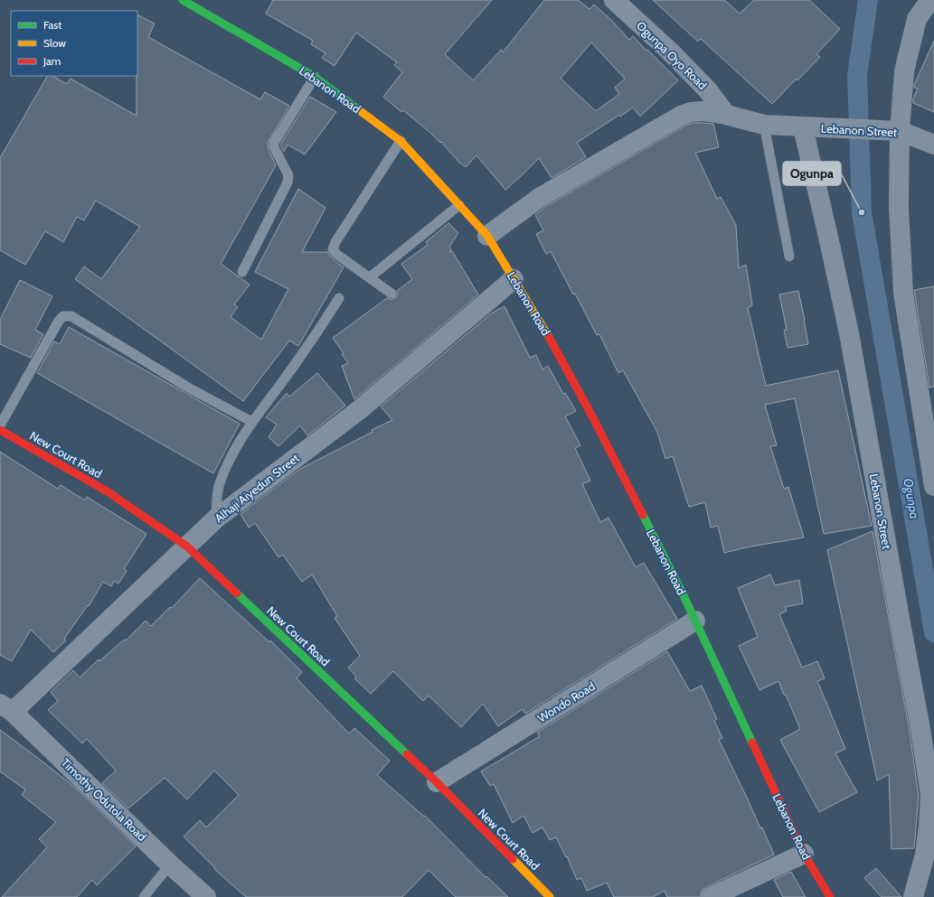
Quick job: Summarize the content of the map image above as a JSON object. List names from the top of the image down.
{
  "streets": {
    "main road": ["Lebanon Road", "New Court Road"],
    "street": [
      "Ogunpa Oyo Road",
      "Lebanon Street",
      "Alhaji Aiyedun Street",
      "Wondo Road",
      "Timothy Odutola Road"
    ]
  },
  "crossings": [
    ["Ogunpa Oyo Road", "Lebanon Street"],
    ["Lebanon Road", "Alhaji Aiyedun Street"],
    ["Lebanon Road", "Wondo Road"],
    ["New Court Road", "Alhaji Aiyedun Street"],
    ["New Court Road", "Wondo Road"],
    ["Alhaji Aiyedun Street", "Timothy Odutola Road"]
  ],
  "water": ["Ogunpa"],
  "places": ["Ogunpa"],
  "legend": ["Fast", "Slow", "Jam"]
}
